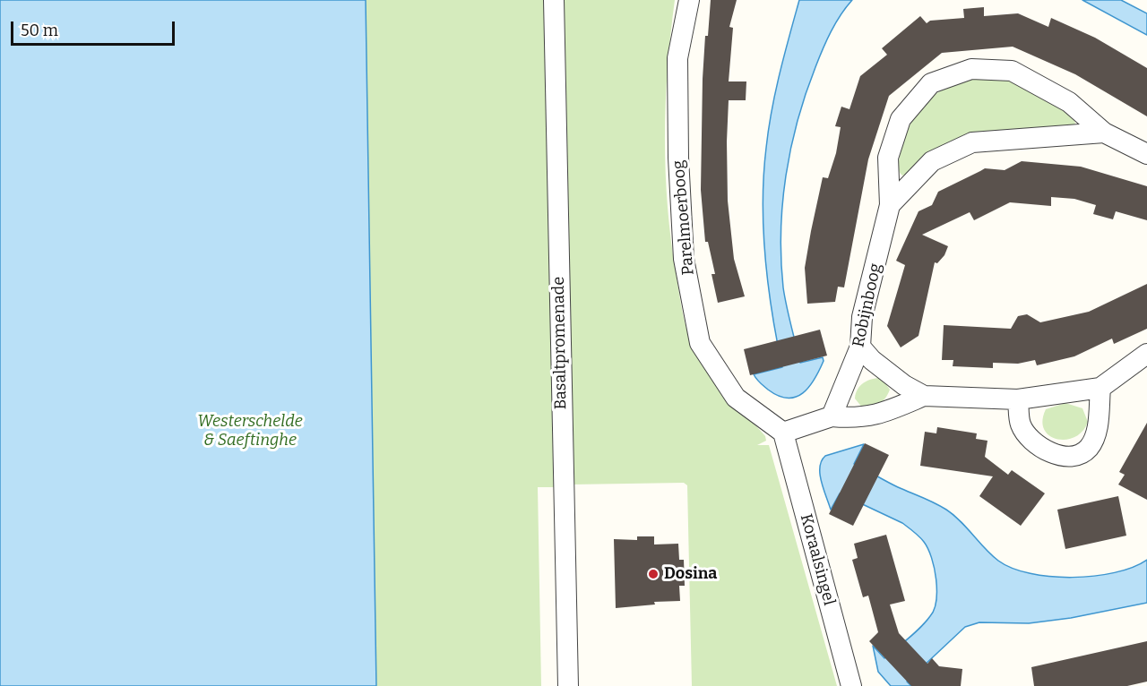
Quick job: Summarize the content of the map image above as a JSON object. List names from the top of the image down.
{
  "streets": {
    "street": [
      "Parelmoerboog",
      "Robijnboog",
      "Basaltpromenade",
      "Koraalsingel"
    ]
  },
  "crossings": [
    ["Parelmoerboog", "Koraalsingel"]
  ],
  "parks": ["Westerschelde & Saeftinghe"],
  "places": ["Dosina"],
  "scale_bar": "50 m"
}
